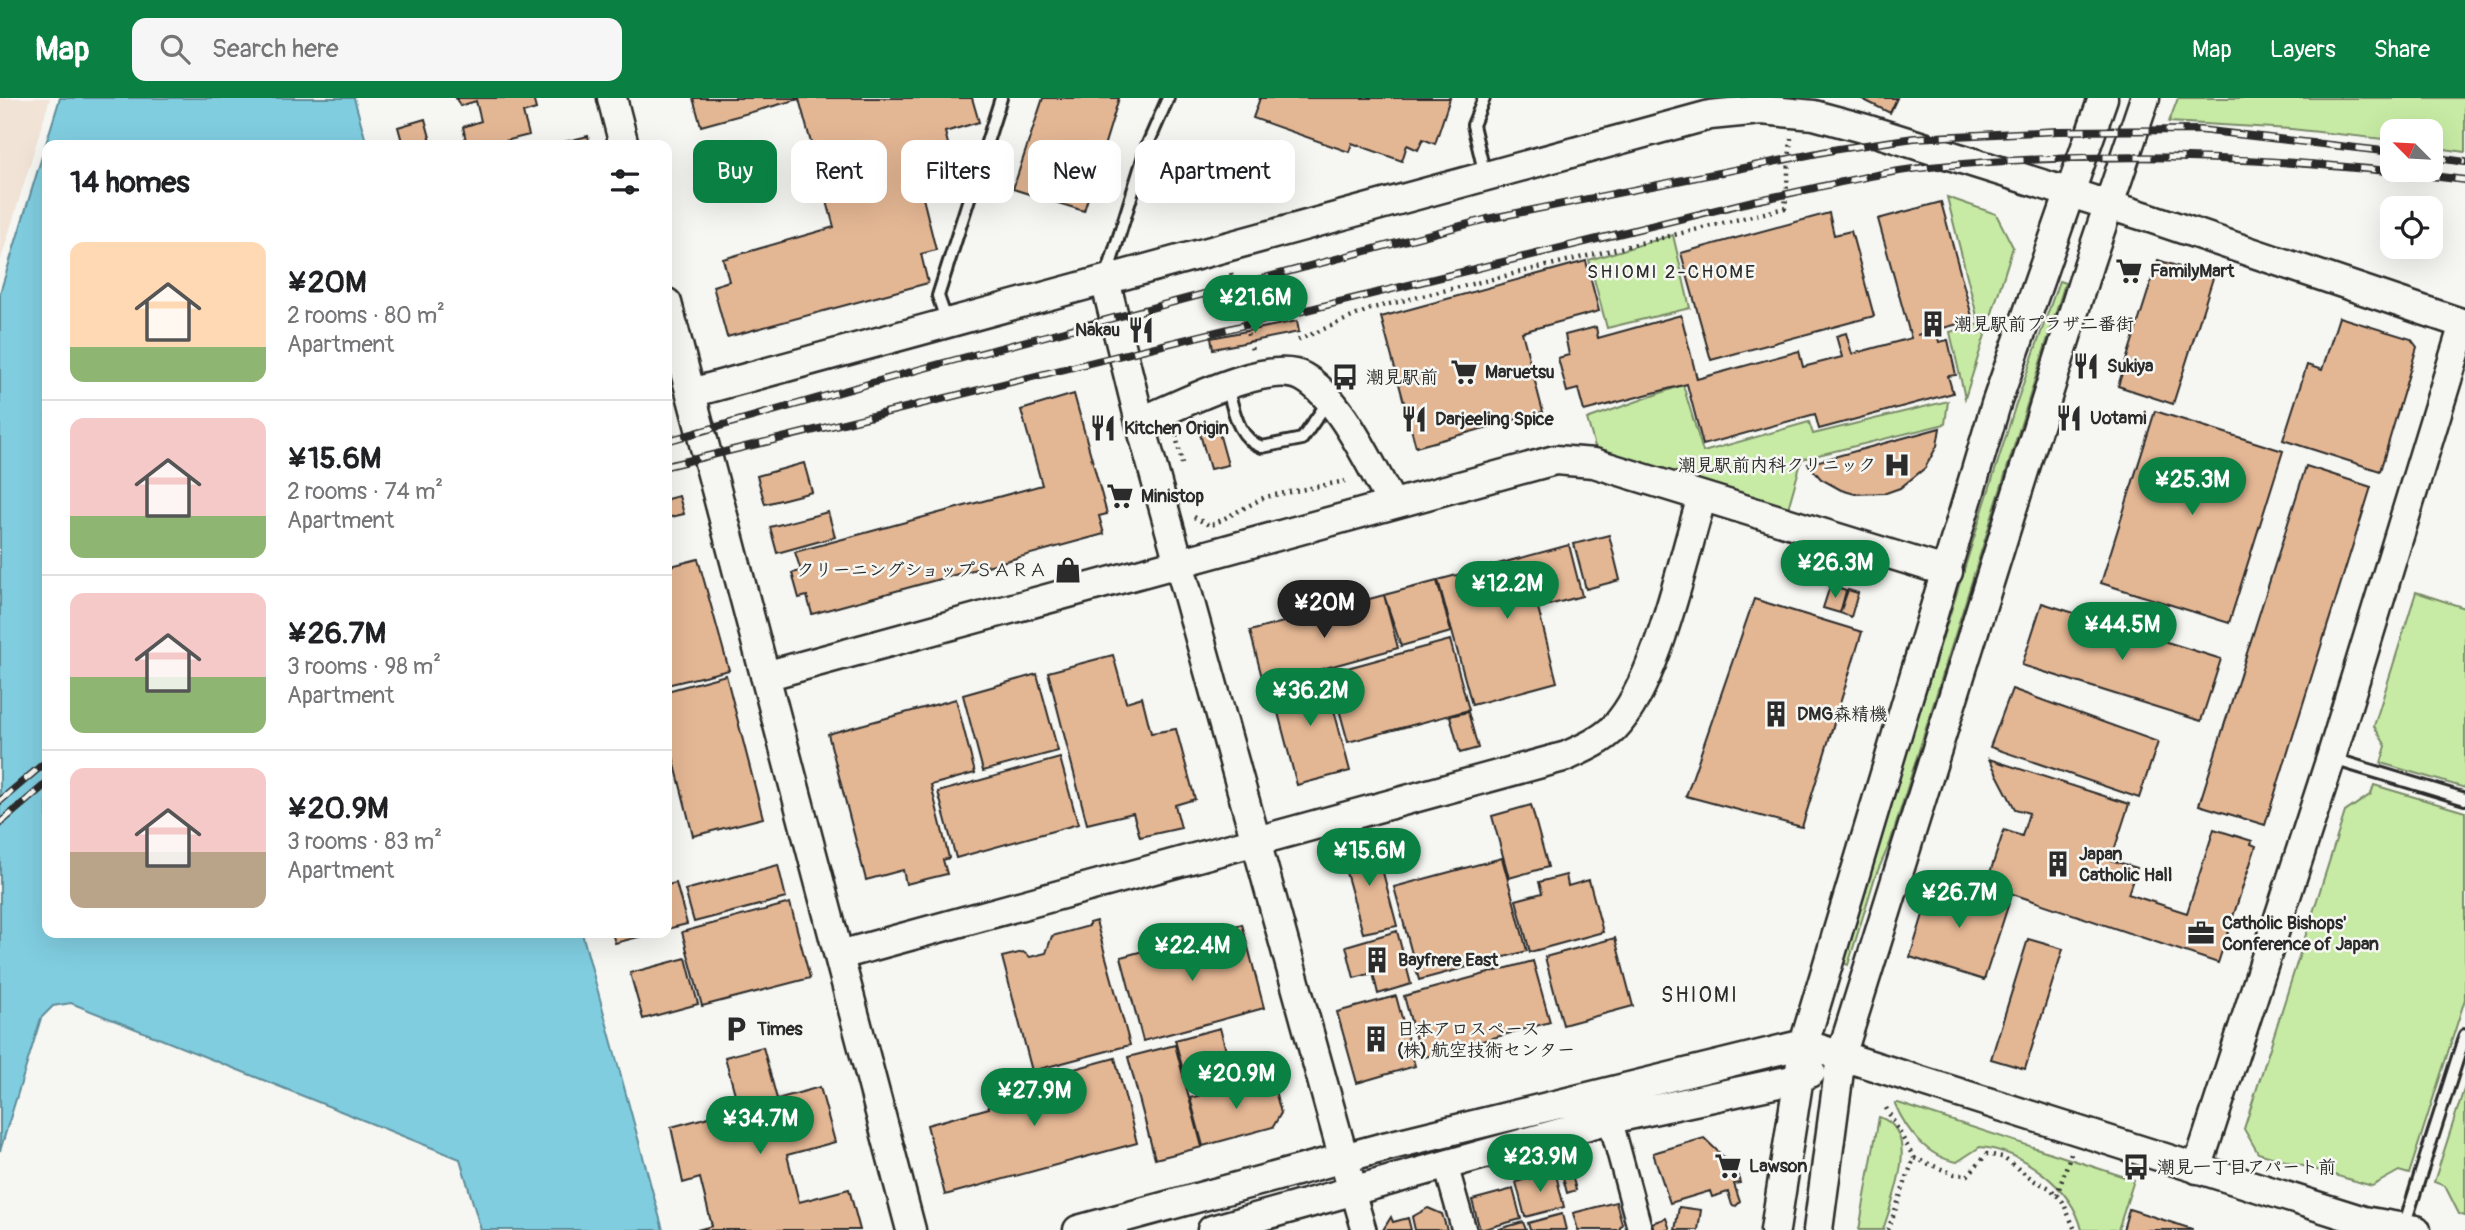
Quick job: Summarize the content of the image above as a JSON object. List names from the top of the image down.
{
  "districts": ["SHIOMI 2-CHOME", "SHIOMI"],
  "places": {
    "supermarket": [
      "FamilyMart",
      "Maruetsu",
      "Ministop",
      "Lawson"
    ],
    "building": [
      "潮見駅前プラザ二番街",
      "DMG森精機",
      "Japan Catholic Hall",
      "Bayfrere East",
      "日本アロスペース (株) 航空技術センター"
    ],
    "restaurant": [
      "Nakau",
      "Sukiya",
      "Uotami",
      "Darjeeling Spice",
      "Kitchen Origin"
    ],
    "bus stop": ["潮見駅前", "潮見一丁目アパート前"],
    "hospital": ["潮見駅前内科クリニック"],
    "shop": ["クリーニングショップＳＡＲＡ"],
    "office": ["Catholic Bishops' Conference of Japan"],
    "parking": ["Times"]
  },
  "north": "top left",
  "page": {
    "header": "Map",
    "search": "Search here",
    "nav": ["Map", "Layers", "Share"],
    "chip": [
      "Buy",
      "Rent",
      "Filters",
      "New",
      "Apartment"
    ],
    "heading": "14 homes",
    "list": [
      {
        "name": "¥20M",
        "note": "2 rooms · 80 m² · Apartment"
      },
      {
        "name": "¥15.6M",
        "note": "2 rooms · 74 m² · Apartment"
      },
      {
        "name": "¥26.7M",
        "note": "3 rooms · 98 m² · Apartment"
      },
      {
        "name": "¥20.9M",
        "note": "3 rooms · 83 m² · Apartment"
      }
    ],
    "price": [
      "¥21.6M",
      "¥25.3M",
      "¥26.3M",
      "¥12.2M",
      "¥20M",
      "¥44.5M",
      "¥36.2M",
      "¥15.6M",
      "¥26.7M",
      "¥22.4M",
      "¥20.9M",
      "¥27.9M",
      "¥34.7M",
      "¥23.9M"
    ]
  }
}
